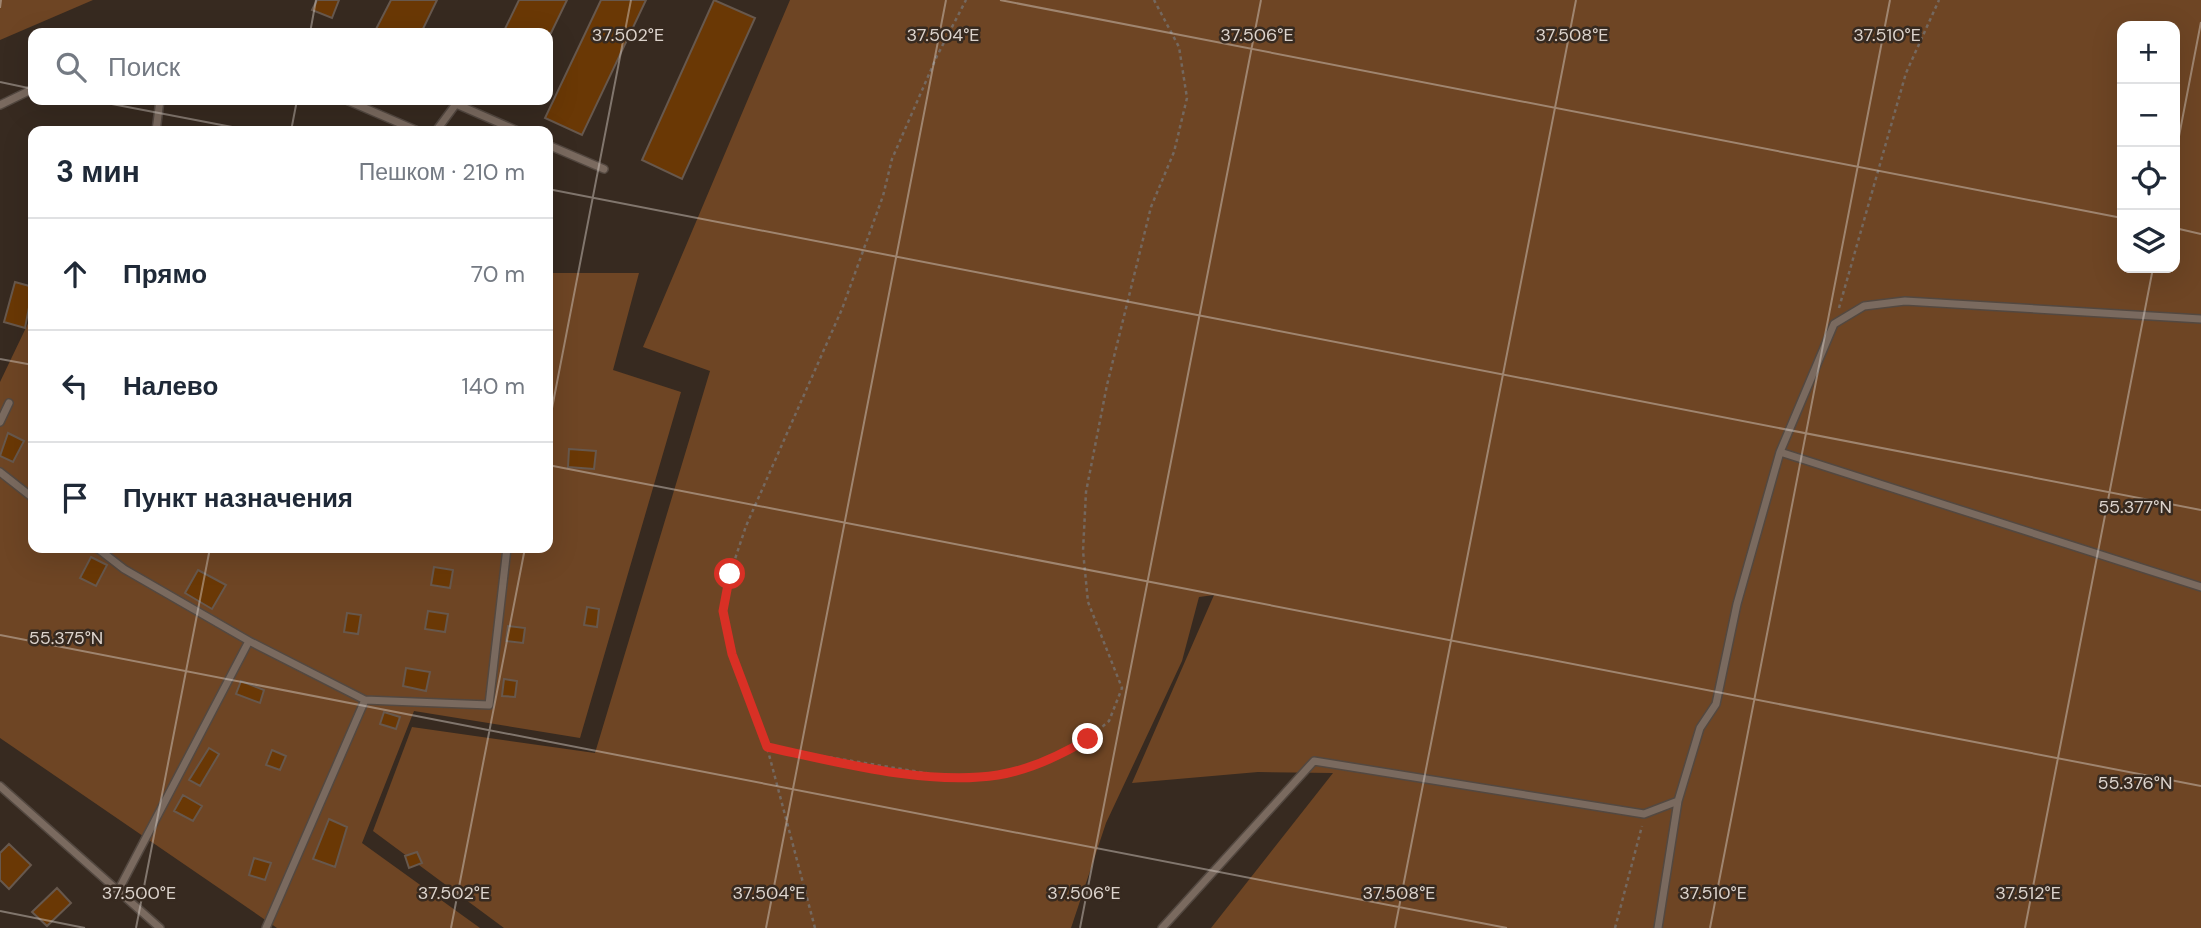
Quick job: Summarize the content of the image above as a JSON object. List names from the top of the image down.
{
  "page": {
    "map_buttons": ["+", "−"],
    "search": "Поиск",
    "heading": ["3 мин", "Пешком · 210 m"],
    "list": [
      ["Прямо", "70 m"],
      ["Налево", "140 m"],
      "Пункт назначения"
    ]
  },
  "coordinates": [
    "37.502°E",
    "37.504°E",
    "37.506°E",
    "37.508°E",
    "37.510°E",
    "55.377°N",
    "55.375°N",
    "55.376°N",
    "37.500°E",
    "37.512°E"
  ]
}
